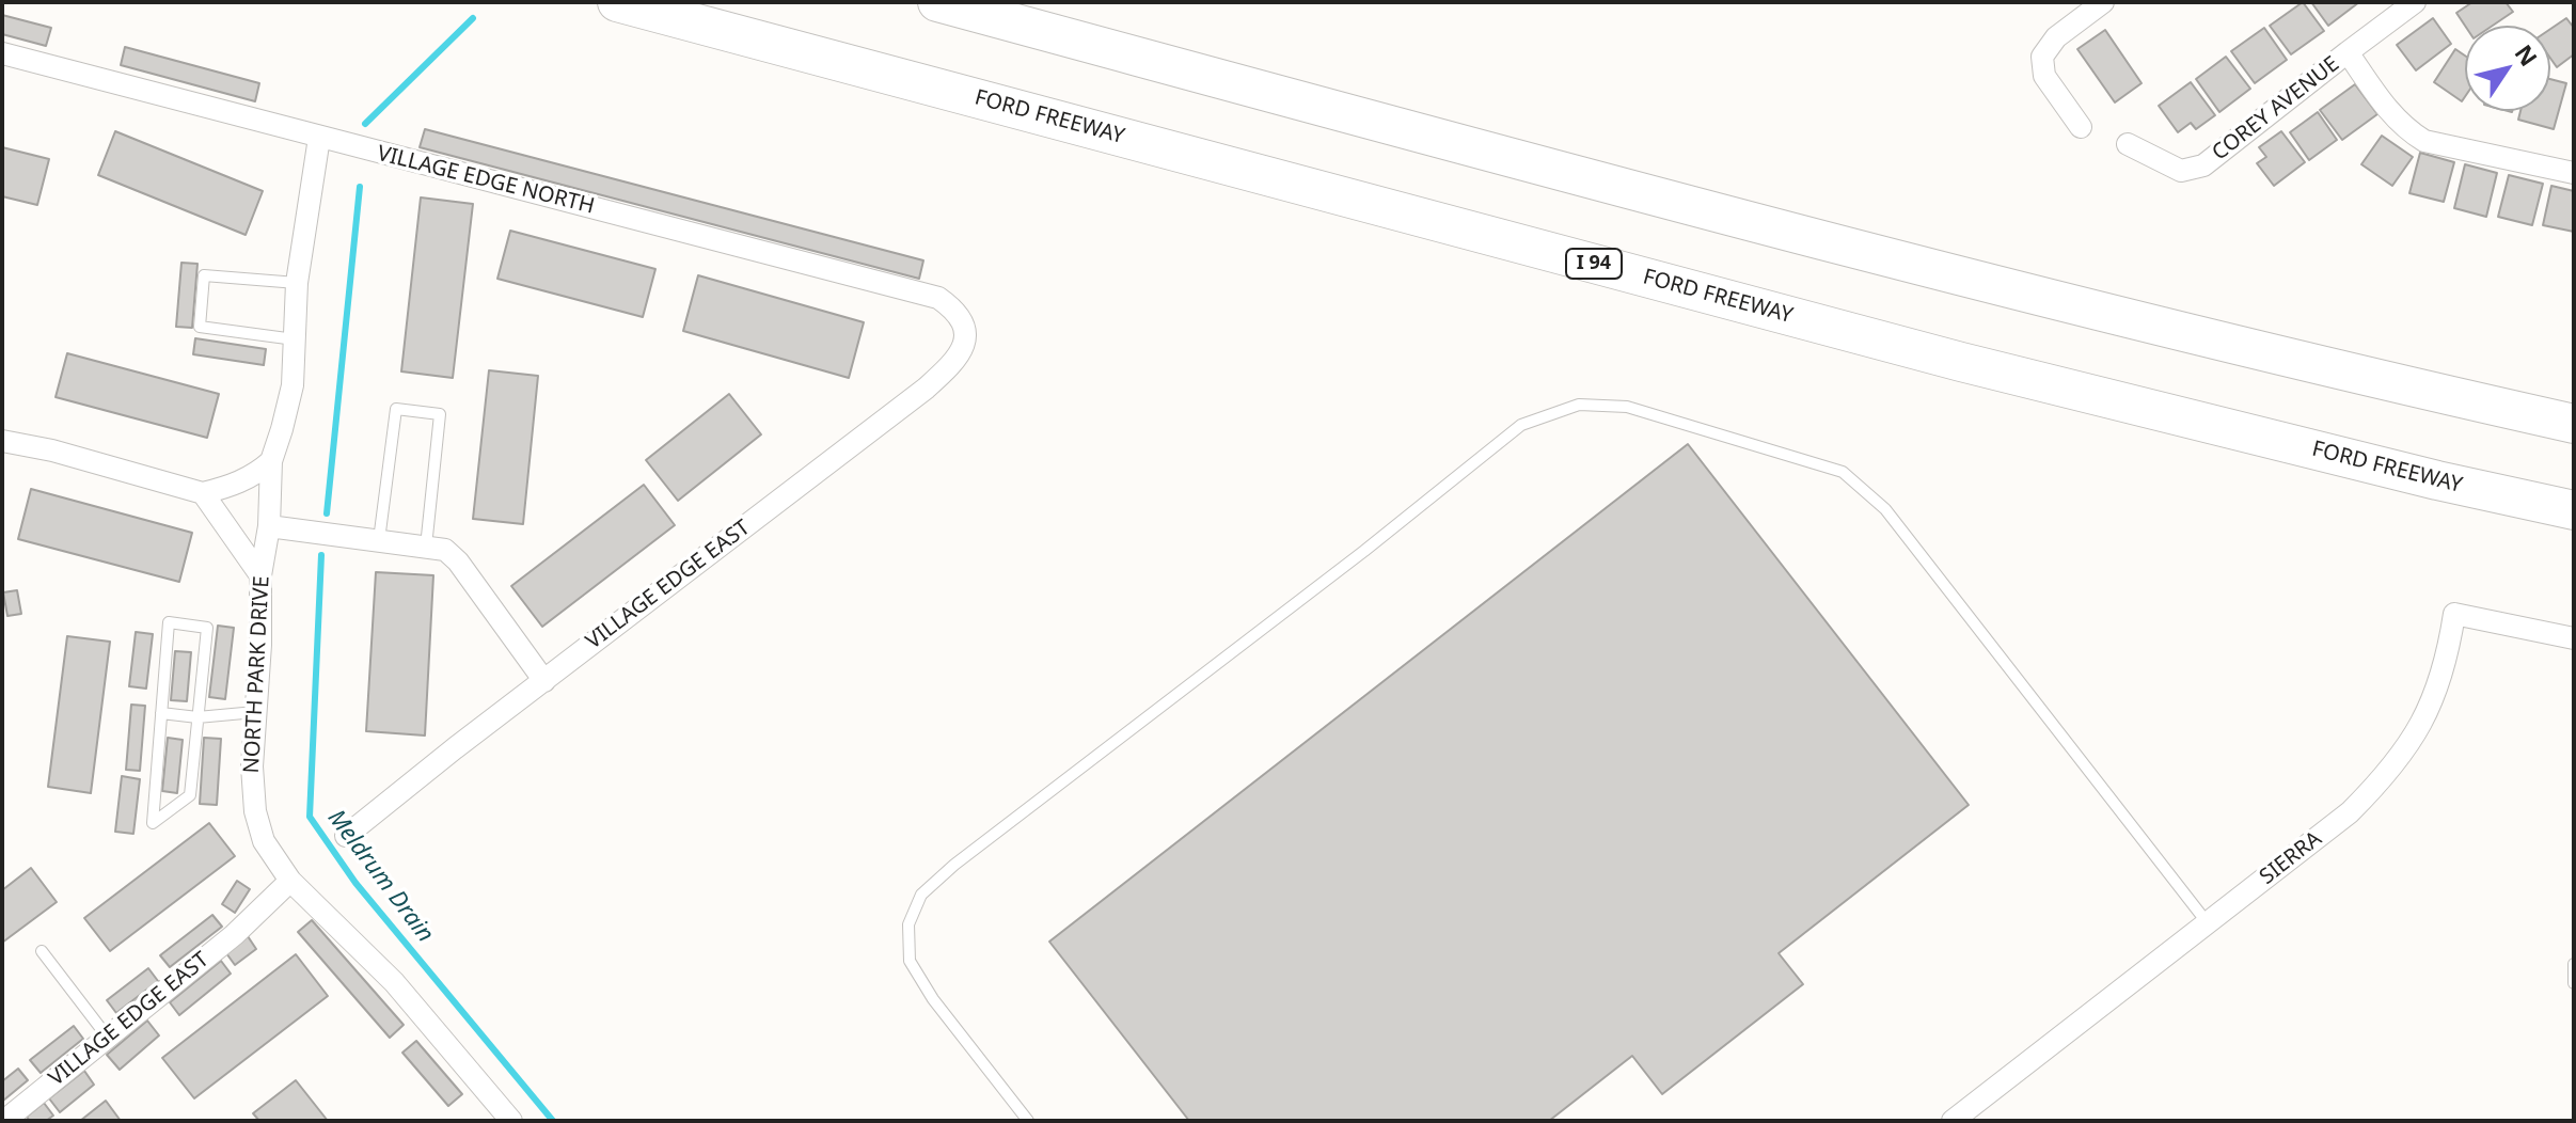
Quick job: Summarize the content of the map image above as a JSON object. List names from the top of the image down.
{
  "streets": {
    "highway": ["FORD FREEWAY", "I 94"],
    "street": [
      "COREY AVENUE",
      "VILLAGE EDGE NORTH",
      "VILLAGE EDGE EAST",
      "NORTH PARK DRIVE",
      "SIERRA"
    ]
  },
  "crossings": [
    ["VILLAGE EDGE NORTH", "VILLAGE EDGE EAST"],
    ["VILLAGE EDGE NORTH", "NORTH PARK DRIVE"],
    ["VILLAGE EDGE EAST", "NORTH PARK DRIVE"]
  ],
  "water": ["Meldrum Drain"],
  "north": "top right"
}
